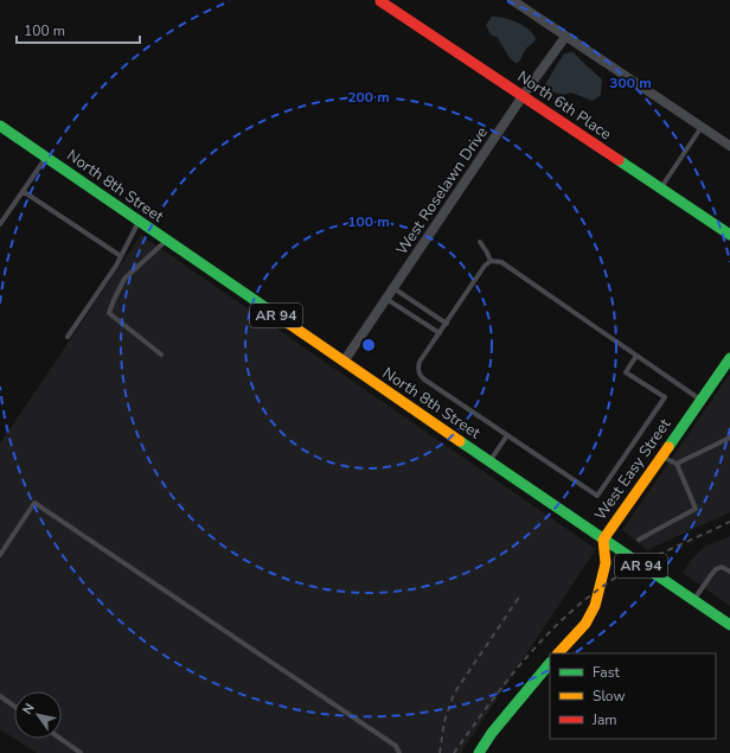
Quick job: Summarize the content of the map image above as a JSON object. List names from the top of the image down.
{
  "streets": {
    "street": [
      "North 6th Place",
      "North 8th Street",
      "West Roselawn Drive",
      "AR 94",
      "West Easy Street"
    ]
  },
  "crossings": [
    ["North 6th Place", "West Roselawn Drive"],
    ["North 8th Street", "West Roselawn Drive"],
    ["North 8th Street", "West Easy Street"]
  ],
  "legend": ["Fast", "Slow", "Jam"],
  "scale_bar": "100 m",
  "north": "top left",
  "rings": ["300 m", "200 m", "100 m"]
}
